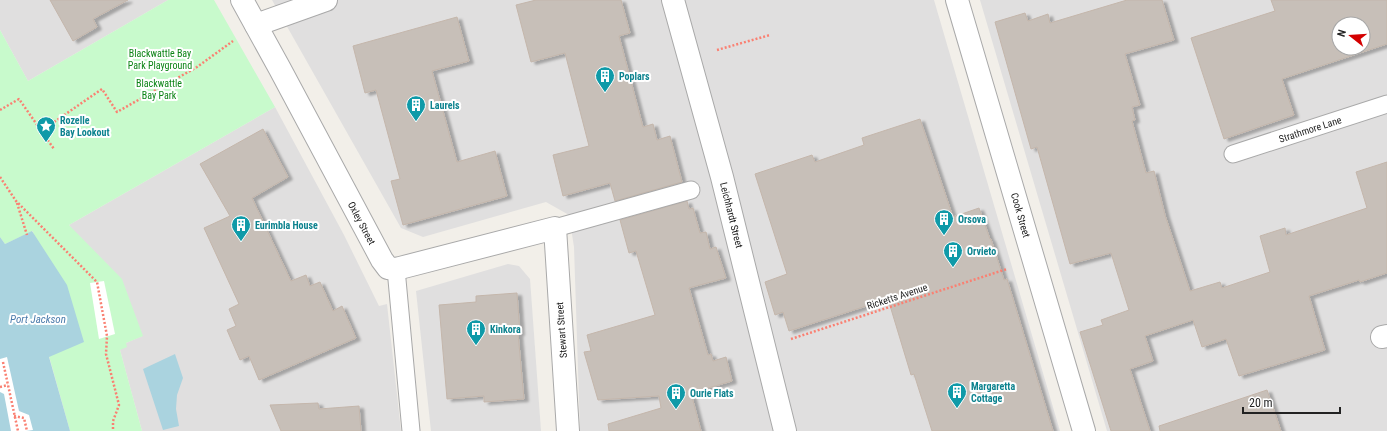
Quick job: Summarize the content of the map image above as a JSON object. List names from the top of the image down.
{
  "streets": {
    "street": [
      "Leichhardt Street",
      "Cook Street",
      "Oxley Street",
      "Stewart Street"
    ],
    "lane": ["Strathmore Lane"],
    "path": ["Ricketts Avenue"]
  },
  "crossings": [
    ["Leichhardt Street", "Ricketts Avenue"],
    ["Cook Street", "Ricketts Avenue"]
  ],
  "water": ["Port Jackson"],
  "parks": ["Blackwattle Bay Park Playground", "Blackwattle Bay Park"],
  "places": {
    "building": [
      "Poplars",
      "Laurels",
      "Orsova",
      "Eurimbla House",
      "Orvieto",
      "Kinkora",
      "Margaretta Cottage",
      "Ourie Flats"
    ],
    "place": ["Rozelle Bay Lookout"]
  },
  "scale_bar": "20 m",
  "north": "left"
}
